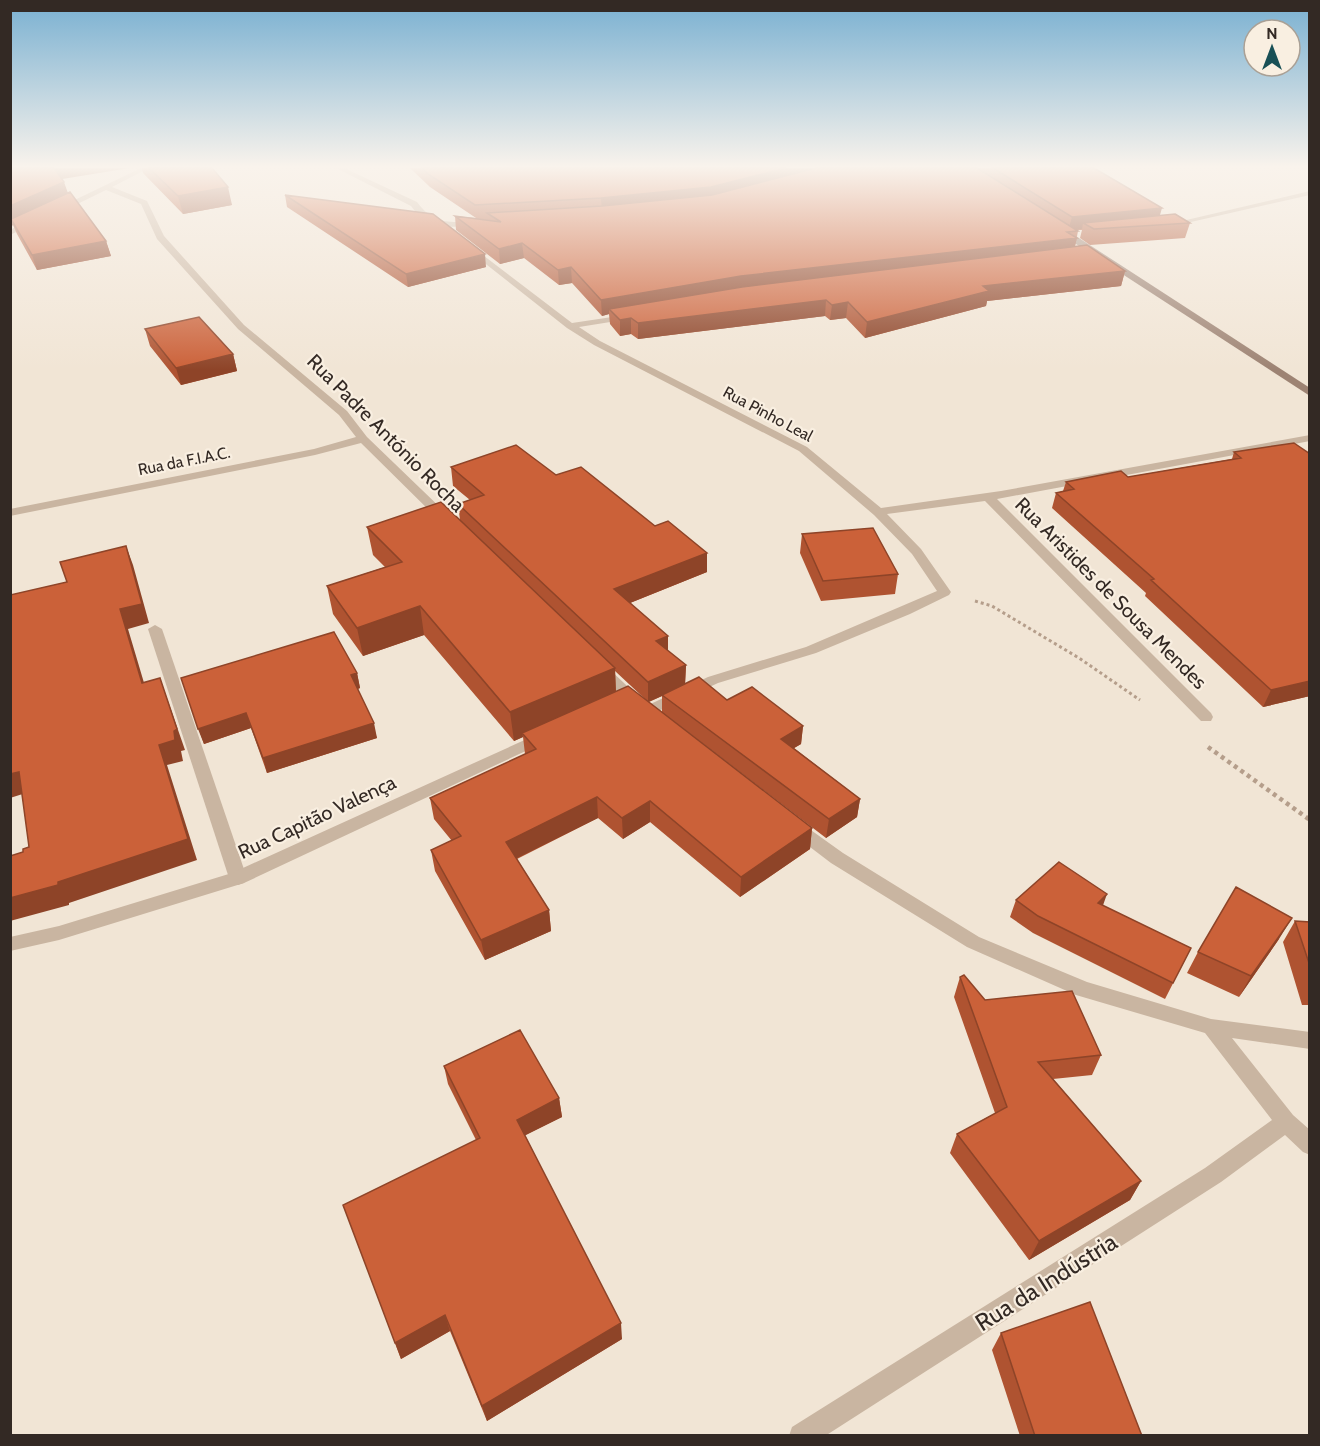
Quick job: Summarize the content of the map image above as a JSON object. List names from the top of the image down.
{
  "streets": {
    "street": [
      "Rua Pinho Leal",
      "Rua Padre António Rocha",
      "Rua da F.I.A.C.",
      "Rua Aristides de Sousa Mendes",
      "Rua Capitão Valença",
      "Rua da Indústria"
    ]
  },
  "crossings": [
    ["Rua Padre António Rocha", "Rua da F.I.A.C."]
  ],
  "north": "top"
}
